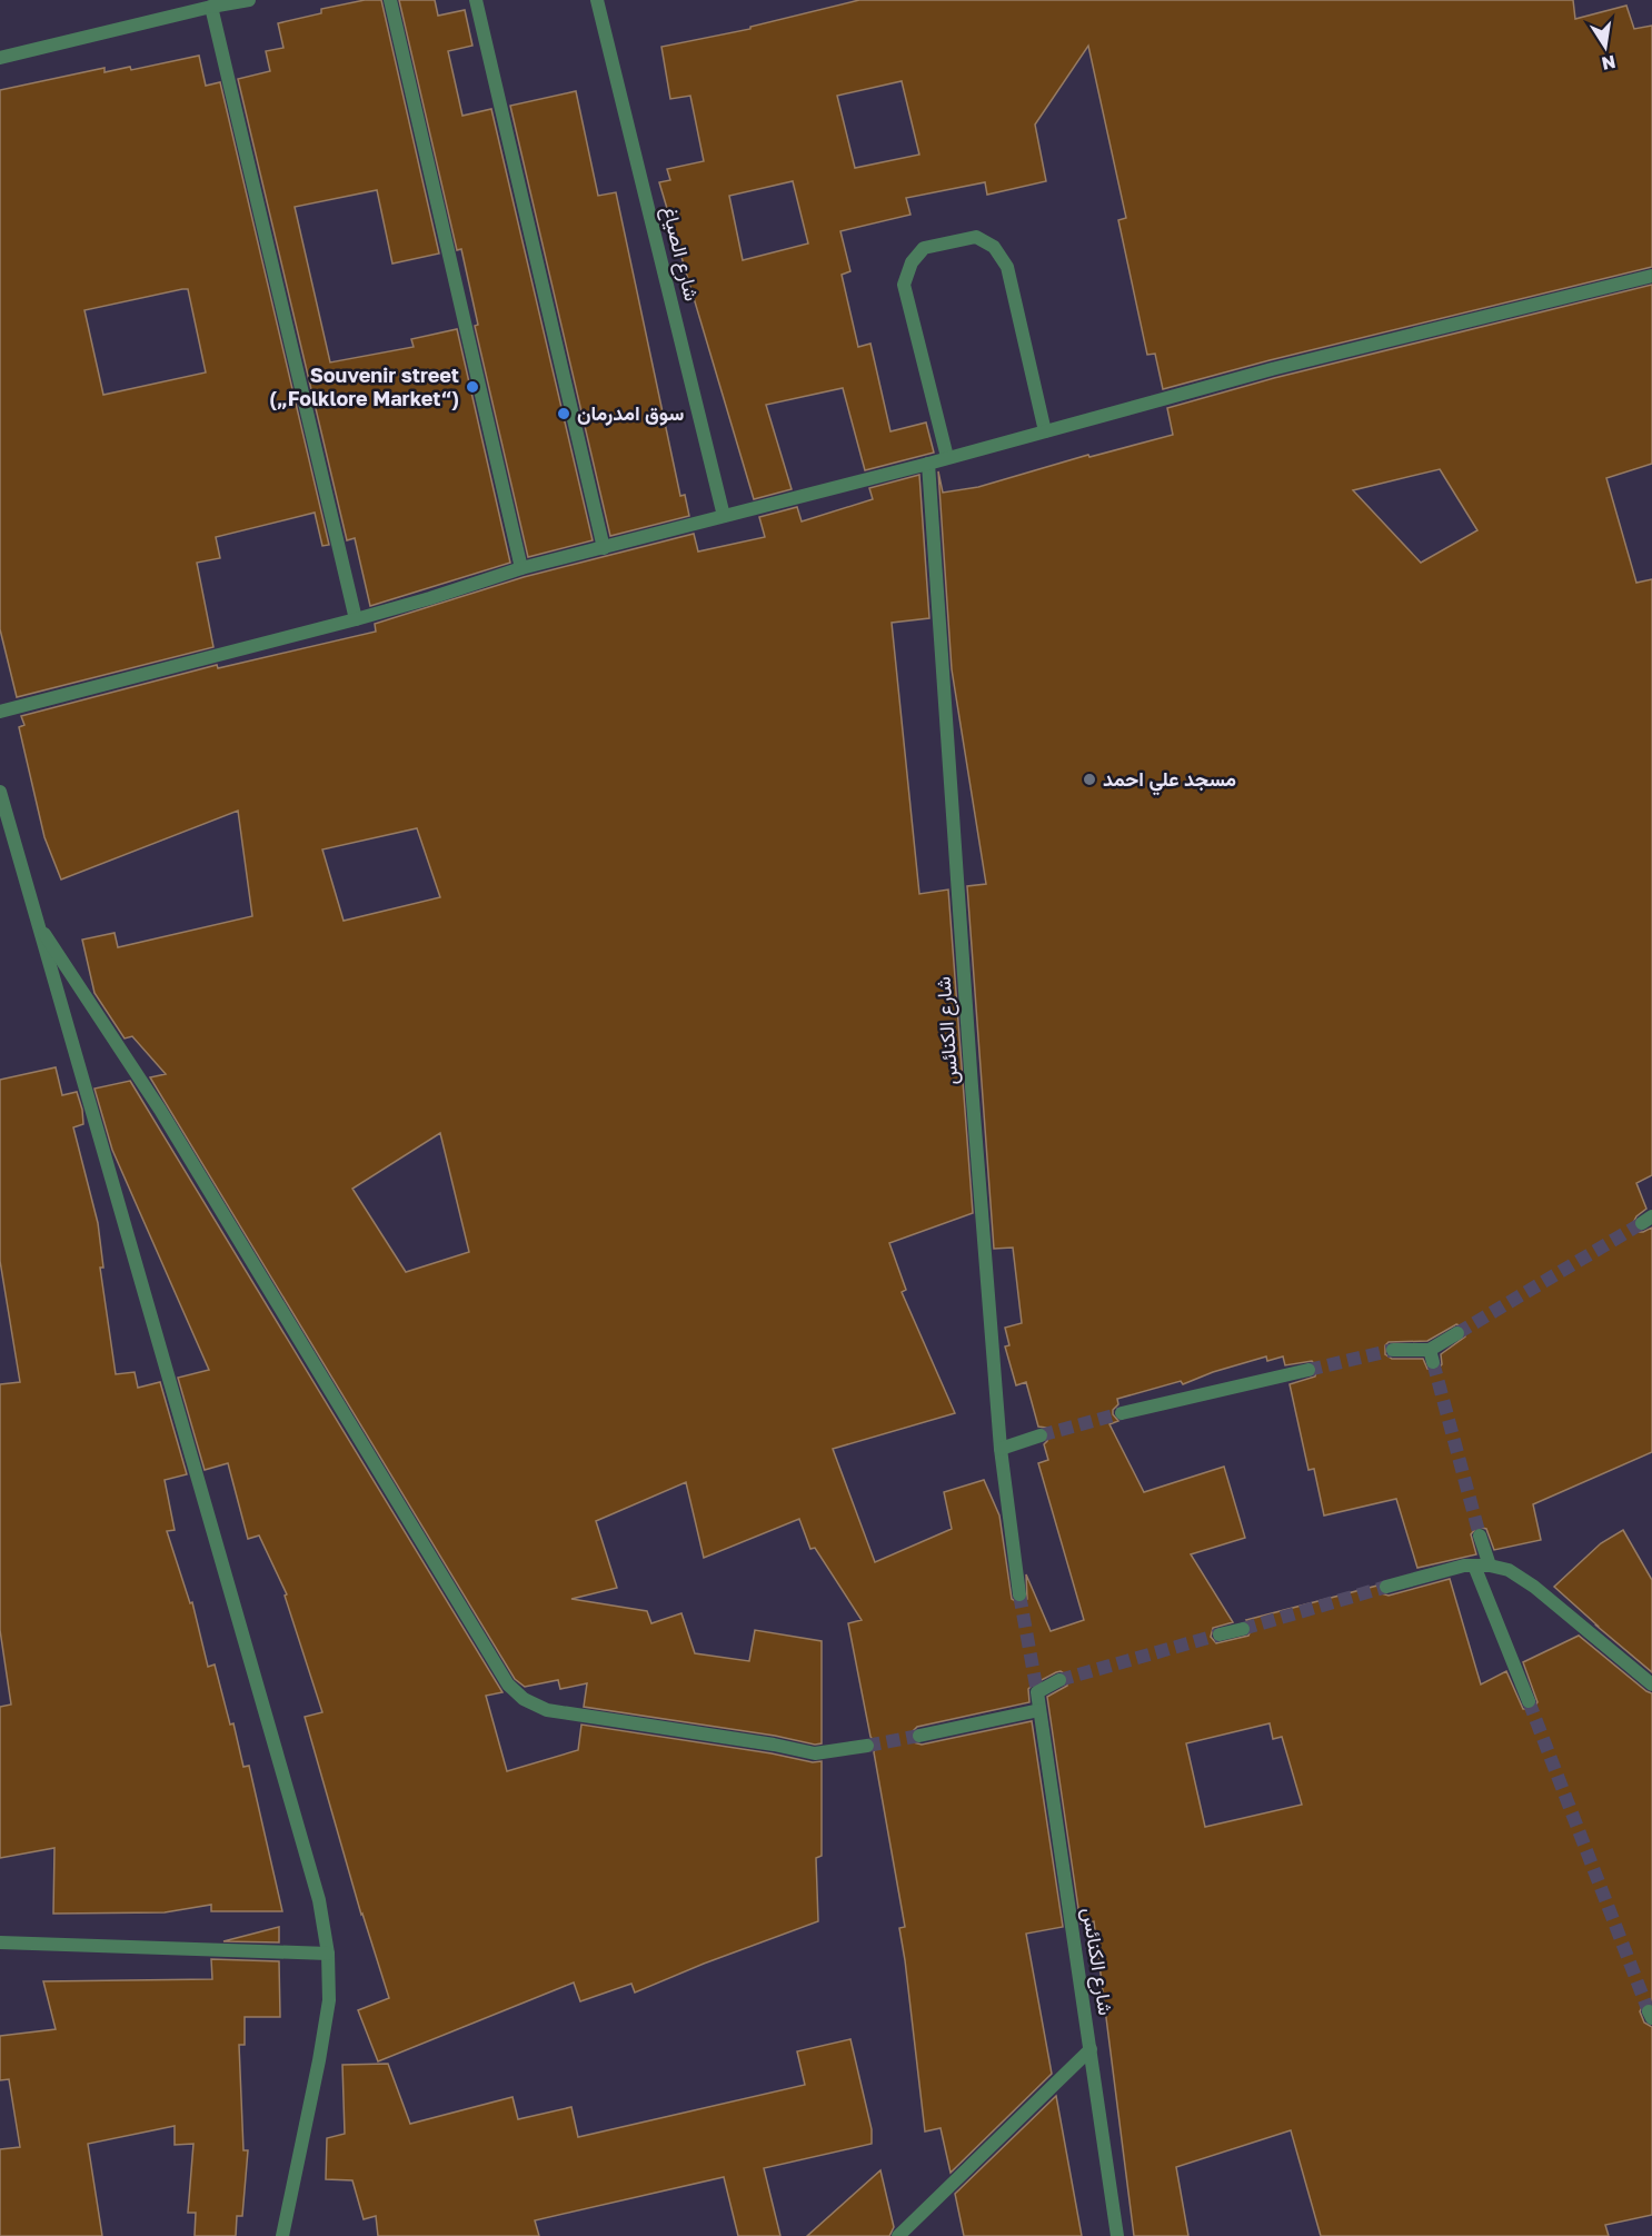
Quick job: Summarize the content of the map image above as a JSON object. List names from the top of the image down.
{
  "streets": {
    "street": ["شارع الصياغ", "شارع الكنائس"]
  },
  "places": ["Souvenir street („Folklore Market“)", "سوق امدرمان", "مسجد علي احمد"],
  "north": "bottom"
}
